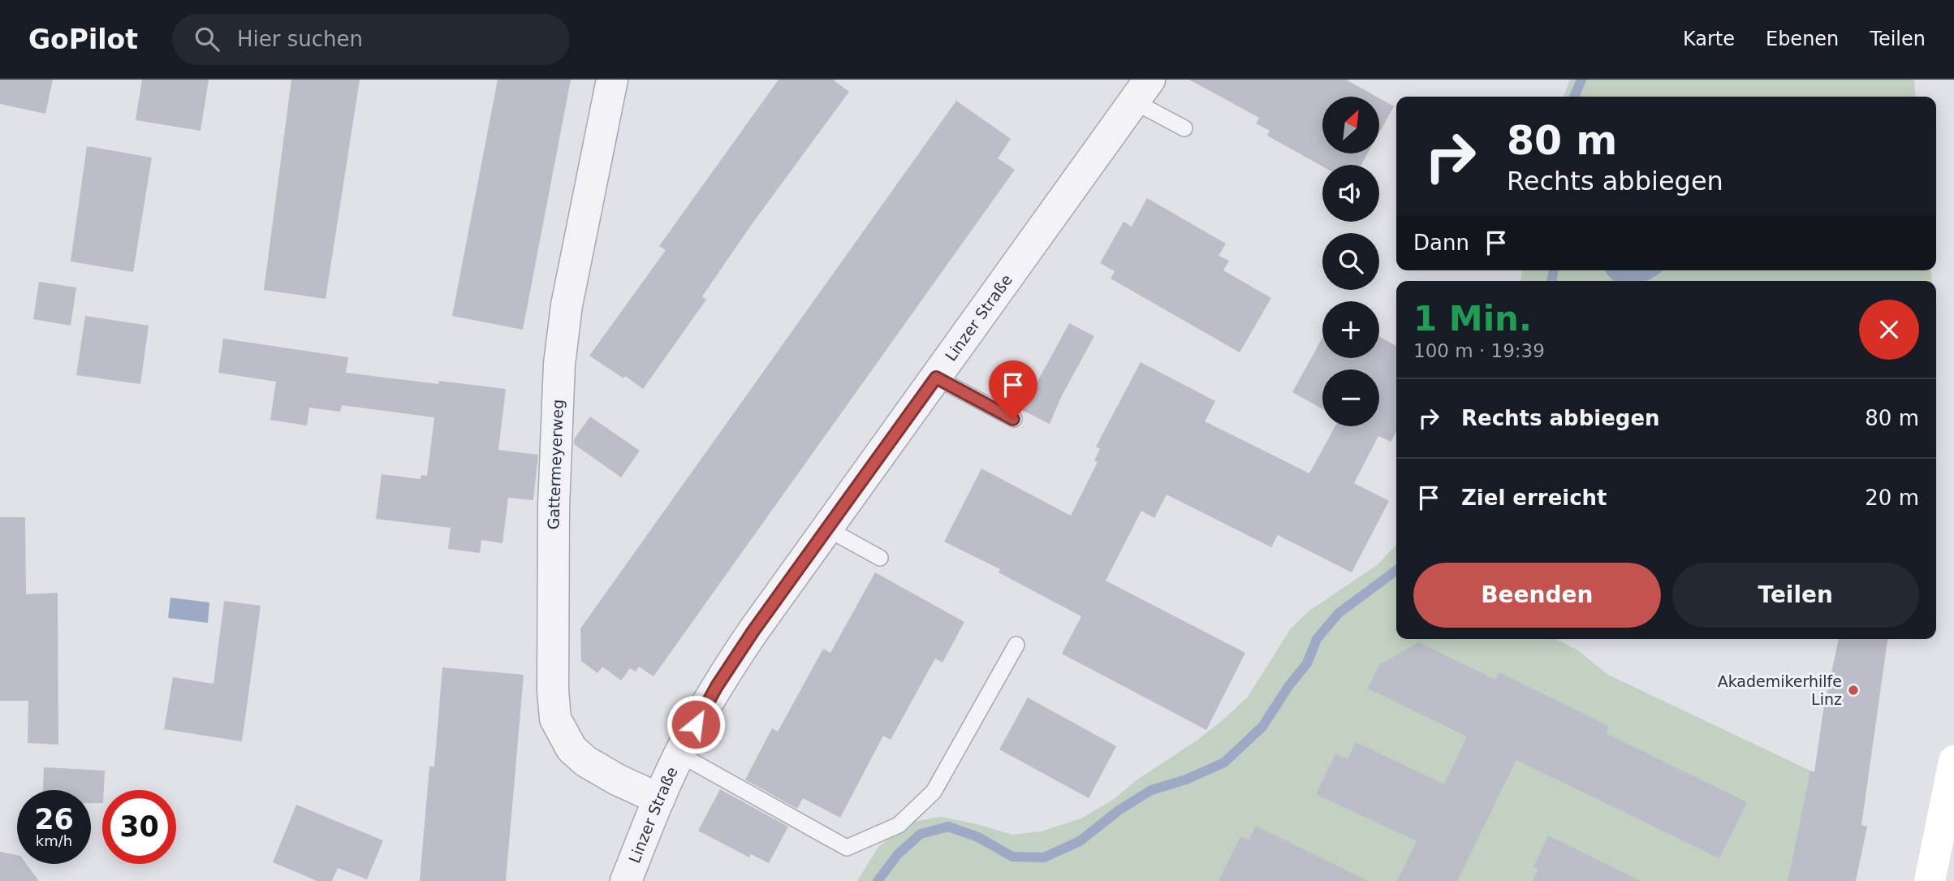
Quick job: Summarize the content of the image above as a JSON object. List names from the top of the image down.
{
  "streets": {
    "street": ["Linzer Straße", "Gattermeyerweg"]
  },
  "crossings": [
    ["Linzer Straße", "Gattermeyerweg"]
  ],
  "places": ["Akademikerhilfe Linz"],
  "north": "top right",
  "page": {
    "header": "GoPilot",
    "search": "Hier suchen",
    "nav": ["Karte", "Ebenen", "Teilen"],
    "map_buttons": ["+", "−"],
    "turn": ["80 m", "Rechts abbiegen"],
    "then": "Dann",
    "heading": ["1 Min.", "100 m · 19:39"],
    "list": [
      {
        "name": "Rechts abbiegen",
        "value": "80 m"
      },
      {
        "name": "Ziel erreicht",
        "value": "20 m"
      }
    ],
    "buttons": ["Beenden", "Teilen"],
    "speed": "26 km/h",
    "limit": "30"
  }
}
